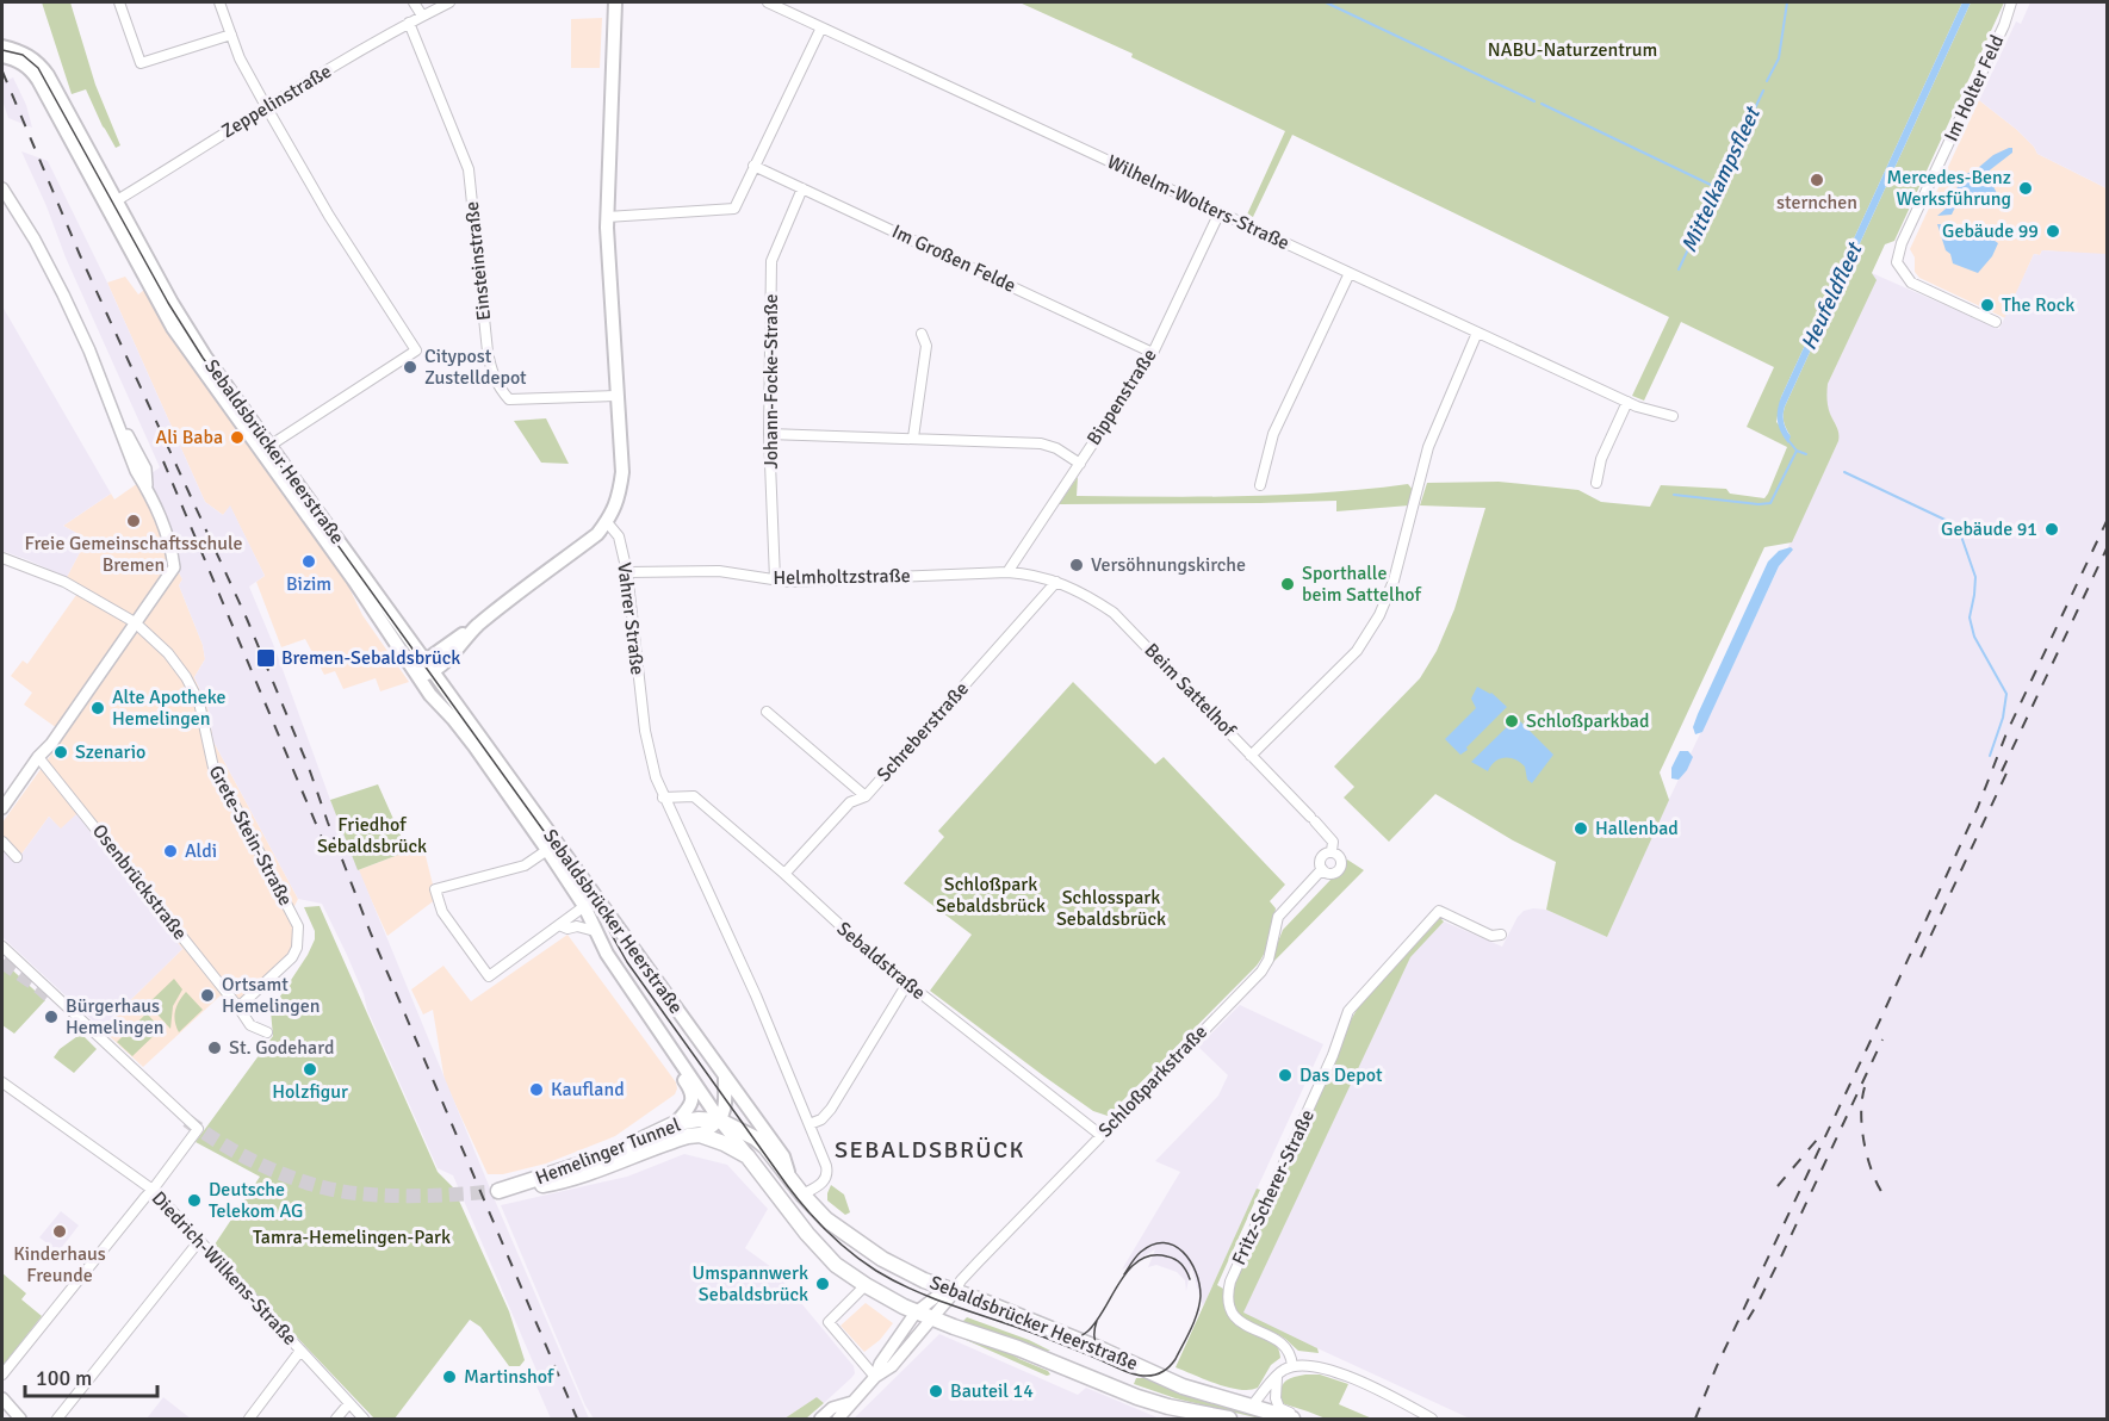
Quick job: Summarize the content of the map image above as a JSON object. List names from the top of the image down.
{
  "streets": {
    "main road": ["Sebaldsbrücker Heerstraße", "Hemelinger Tunnel"],
    "street": [
      "Im Holter Feld",
      "Zeppelinstraße",
      "Wilhelm-Wolters-Straße",
      "Im Großen Felde",
      "Einsteinstraße",
      "Johann-Focke-Straße",
      "Bippenstraße",
      "Helmholtzstraße",
      "Vahrer Straße",
      "Beim Sattelhof",
      "Schreberstraße",
      "Grete-Stein-Straße",
      "Osenbrückstraße",
      "Sebaldstraße",
      "Schloßparkstraße",
      "Fritz-Scherer-Straße",
      "Diedrich-Wilkens-Straße"
    ]
  },
  "crossings": [
    ["Zeppelinstraße", "Einsteinstraße"],
    ["Zeppelinstraße", "Sebaldsbrücker Heerstraße"],
    ["Wilhelm-Wolters-Straße", "Bippenstraße"],
    ["Im Großen Felde", "Johann-Focke-Straße"],
    ["Im Großen Felde", "Bippenstraße"],
    ["Johann-Focke-Straße", "Helmholtzstraße"],
    ["Bippenstraße", "Helmholtzstraße"],
    ["Sebaldsbrücker Heerstraße", "Vahrer Straße"],
    ["Sebaldsbrücker Heerstraße", "Schloßparkstraße"],
    ["Sebaldsbrücker Heerstraße", "Hemelinger Tunnel"],
    ["Helmholtzstraße", "Vahrer Straße"],
    ["Helmholtzstraße", "Beim Sattelhof"],
    ["Helmholtzstraße", "Schreberstraße"],
    ["Vahrer Straße", "Sebaldstraße"],
    ["Beim Sattelhof", "Schreberstraße"],
    ["Beim Sattelhof", "Schloßparkstraße"],
    ["Schreberstraße", "Sebaldstraße"],
    ["Grete-Stein-Straße", "Osenbrückstraße"],
    ["Sebaldstraße", "Schloßparkstraße"]
  ],
  "districts": ["SEBALDSBRÜCK"],
  "water": ["Mittelkampsfleet", "Heufeldfleet"],
  "parks": [
    "NABU-Naturzentrum",
    "Friedhof Sebaldsbrück",
    "Schloßpark Sebaldsbrück",
    "Schlosspark Sebaldsbrück",
    "Tamra-Hemelingen-Park"
  ],
  "places": {
    "other": [
      "sternchen",
      "Mercedes-Benz Werksführung",
      "Gebäude 99",
      "The Rock",
      "Citypost Zustelldepot",
      "Ali Baba",
      "Freie Gemeinschaftsschule Bremen",
      "Gebäude 91",
      "Bizim",
      "Versöhnungskirche",
      "Sporthalle beim Sattelhof",
      "Alte Apotheke Hemelingen",
      "Schloßparkbad",
      "Szenario",
      "Hallenbad",
      "Aldi",
      "Ortsamt Hemelingen",
      "Bürgerhaus Hemelingen",
      "St. Godehard",
      "Holzfigur",
      "Das Depot",
      "Kaufland",
      "Deutsche Telekom AG",
      "Kinderhaus Freunde",
      "Umspannwerk Sebaldsbrück",
      "Martinshof",
      "Bauteil 14"
    ],
    "transit": ["Bremen-Sebaldsbrück"]
  },
  "scale_bar": "100 m"
}
